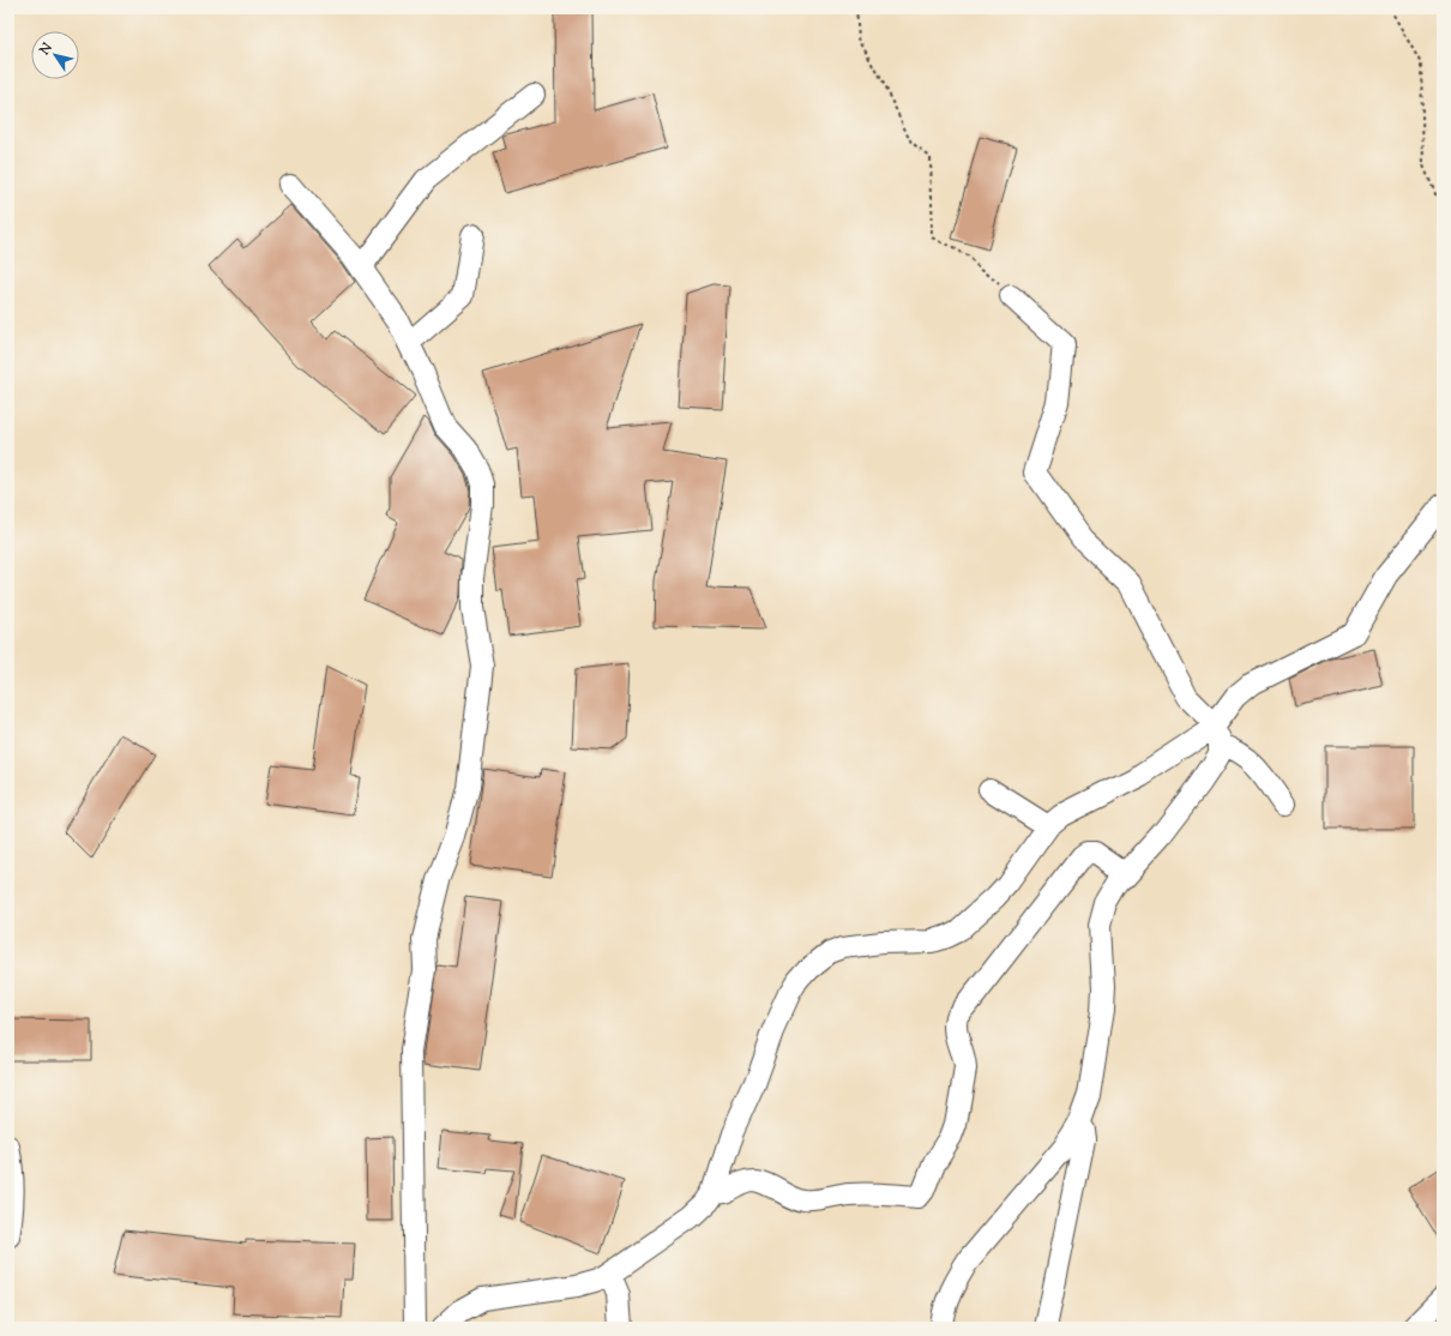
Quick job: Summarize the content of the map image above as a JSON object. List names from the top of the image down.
{
  "north": "top left"
}
